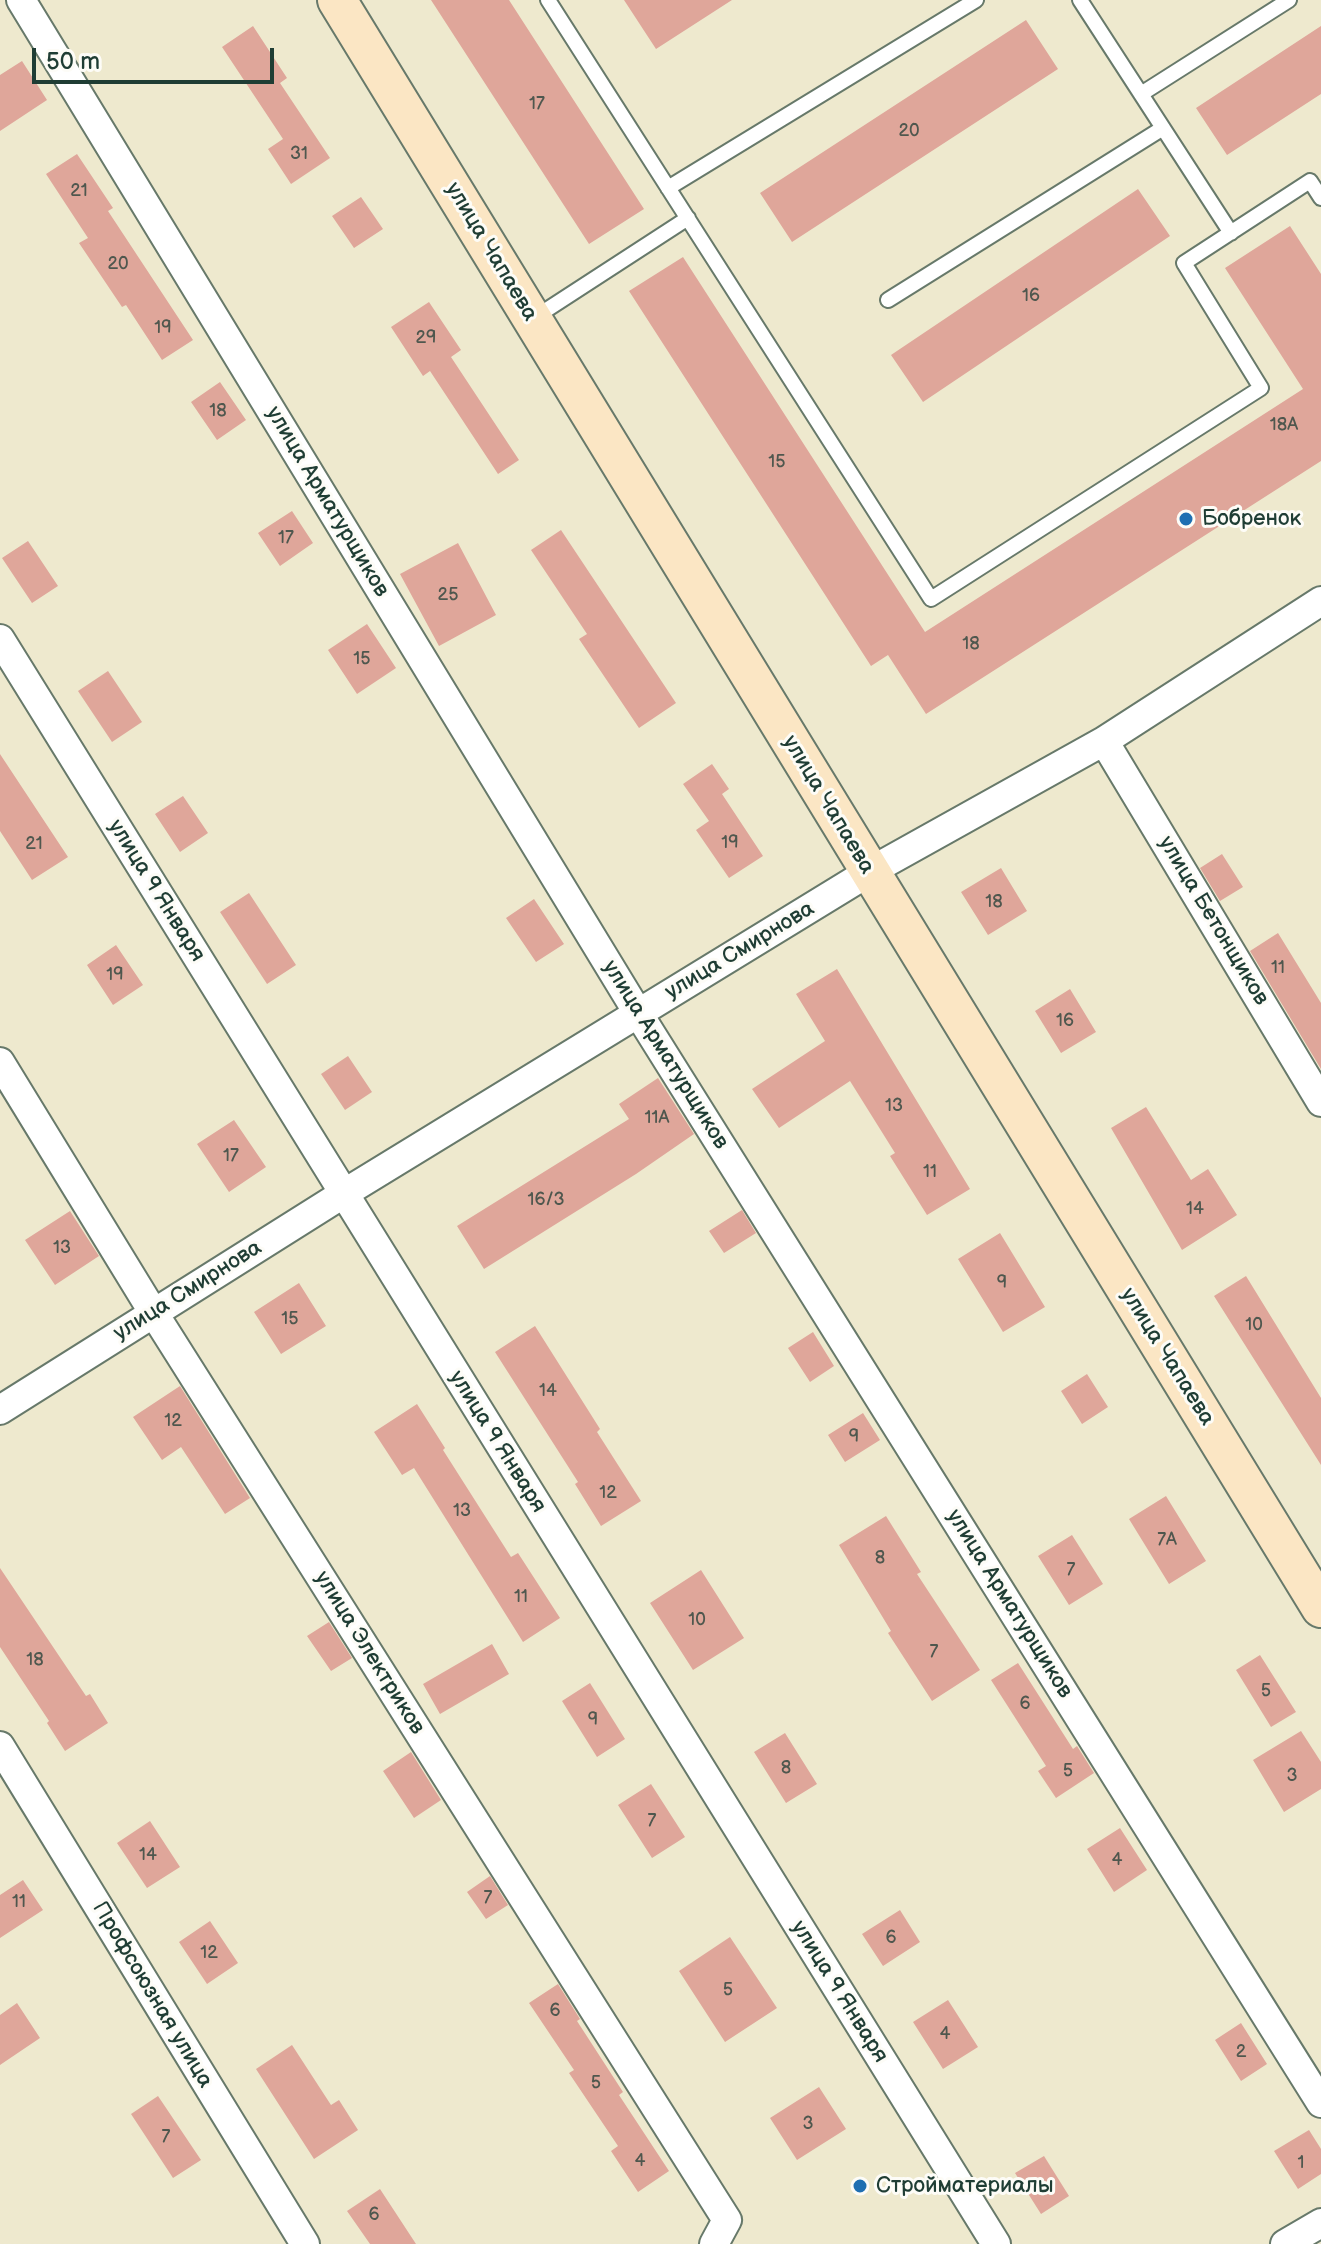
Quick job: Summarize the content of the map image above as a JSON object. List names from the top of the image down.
{
  "streets": {
    "street": [
      "улица Чапаева",
      "улица Арматурщиков",
      "улица 9 Января",
      "улица Бетонщиков",
      "улица Смирнова",
      "улица Электриков",
      "Профсоюзная улица"
    ]
  },
  "crossings": [
    ["улица Чапаева", "улица Смирнова"],
    ["улица Арматурщиков", "улица Смирнова"],
    ["улица 9 Января", "улица Смирнова"],
    ["улица Бетонщиков", "улица Смирнова"],
    ["улица Смирнова", "улица Электриков"]
  ],
  "places": ["Бобренок", "Стройматериалы"],
  "house_numbers": [
    "17",
    "20",
    "31",
    "21",
    "20",
    "16",
    "19",
    "29",
    "18",
    "18А",
    "15",
    "17",
    "25",
    "18",
    "15",
    "19",
    "21",
    "18",
    "11",
    "19",
    "16",
    "13",
    "11А",
    "17",
    "11",
    "16/3",
    "14",
    "13",
    "9",
    "15",
    "10",
    "14",
    "12",
    "9",
    "12",
    "13",
    "7А",
    "8",
    "7",
    "11",
    "10",
    "7",
    "18",
    "5",
    "6",
    "9",
    "8",
    "5",
    "3",
    "7",
    "14",
    "4",
    "7",
    "11",
    "6",
    "12",
    "5",
    "6",
    "4",
    "2",
    "5",
    "3",
    "7",
    "4",
    "1",
    "6"
  ],
  "scale_bar": "50 m"
}
